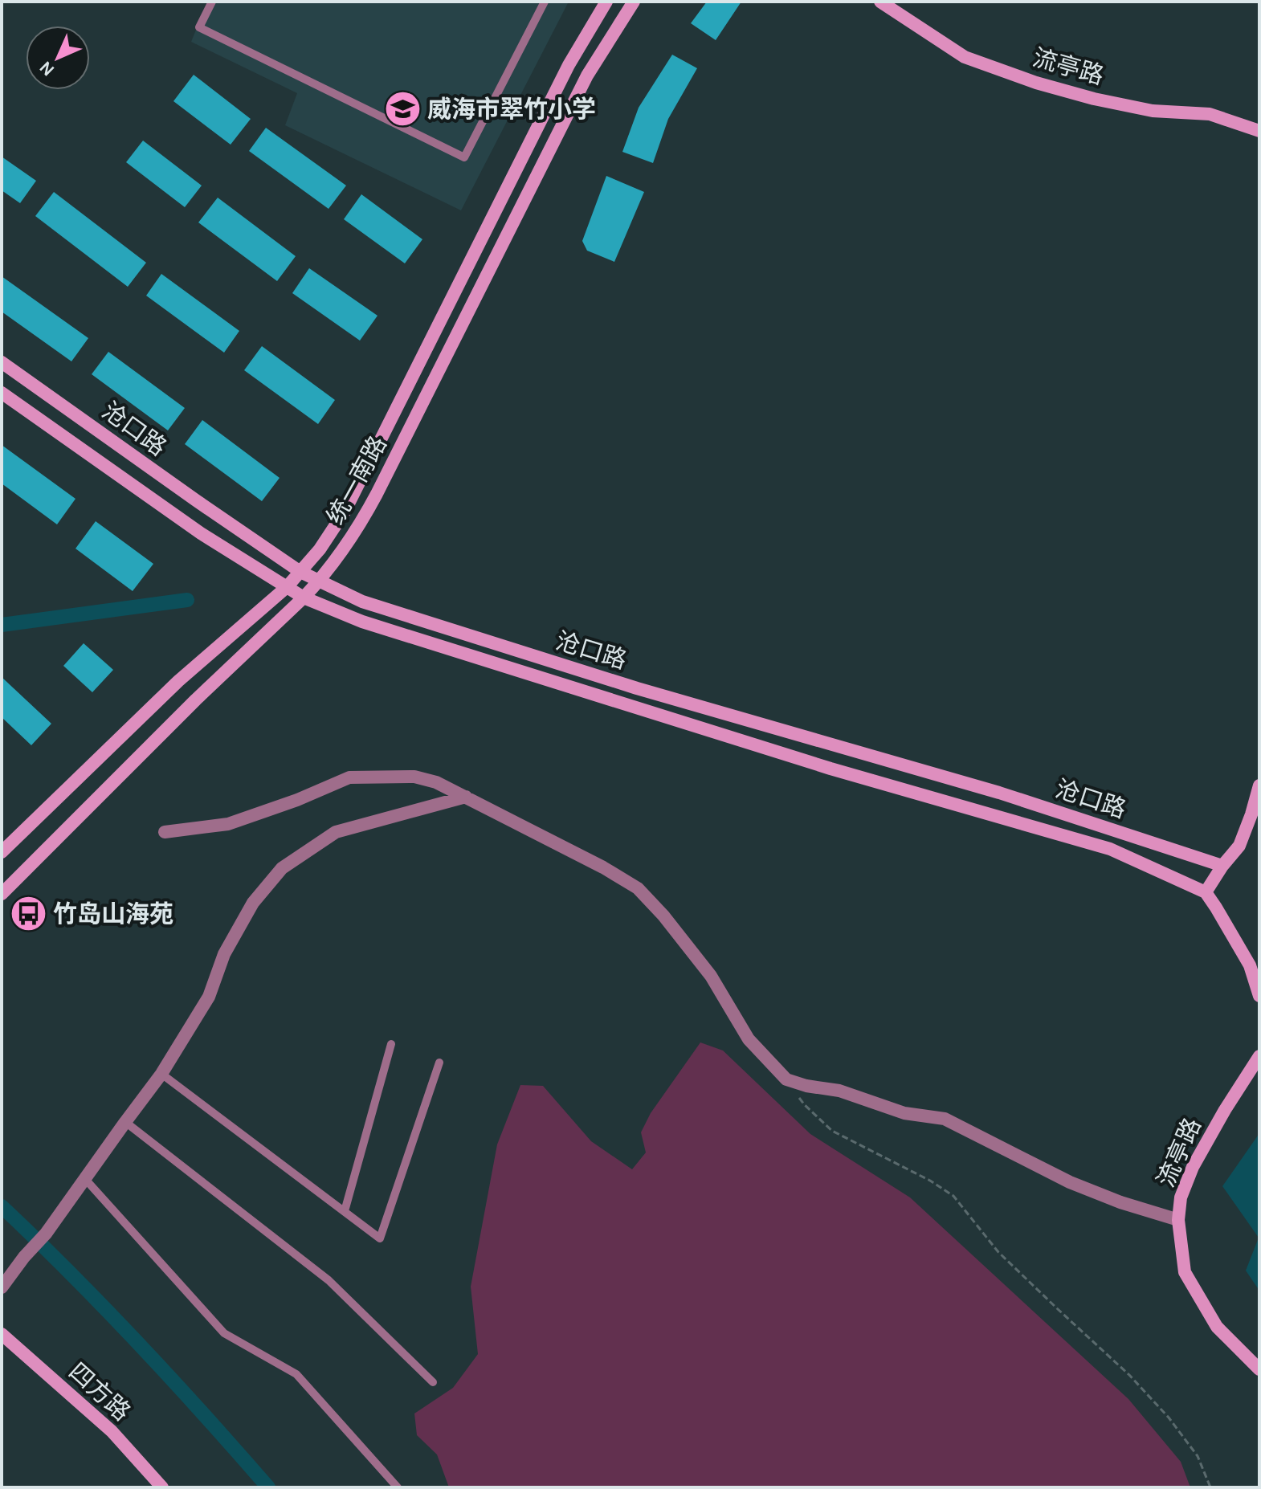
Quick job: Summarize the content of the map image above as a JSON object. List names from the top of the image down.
{
  "streets": {
    "street": [
      "流亭路",
      "沧口路",
      "统一南路",
      "四方路"
    ]
  },
  "crossings": [
    ["沧口路", "统一南路"]
  ],
  "places": {
    "school or university": ["威海市翠竹小学"],
    "bus stop": ["竹岛山海苑"]
  },
  "north": "bottom left"
}
